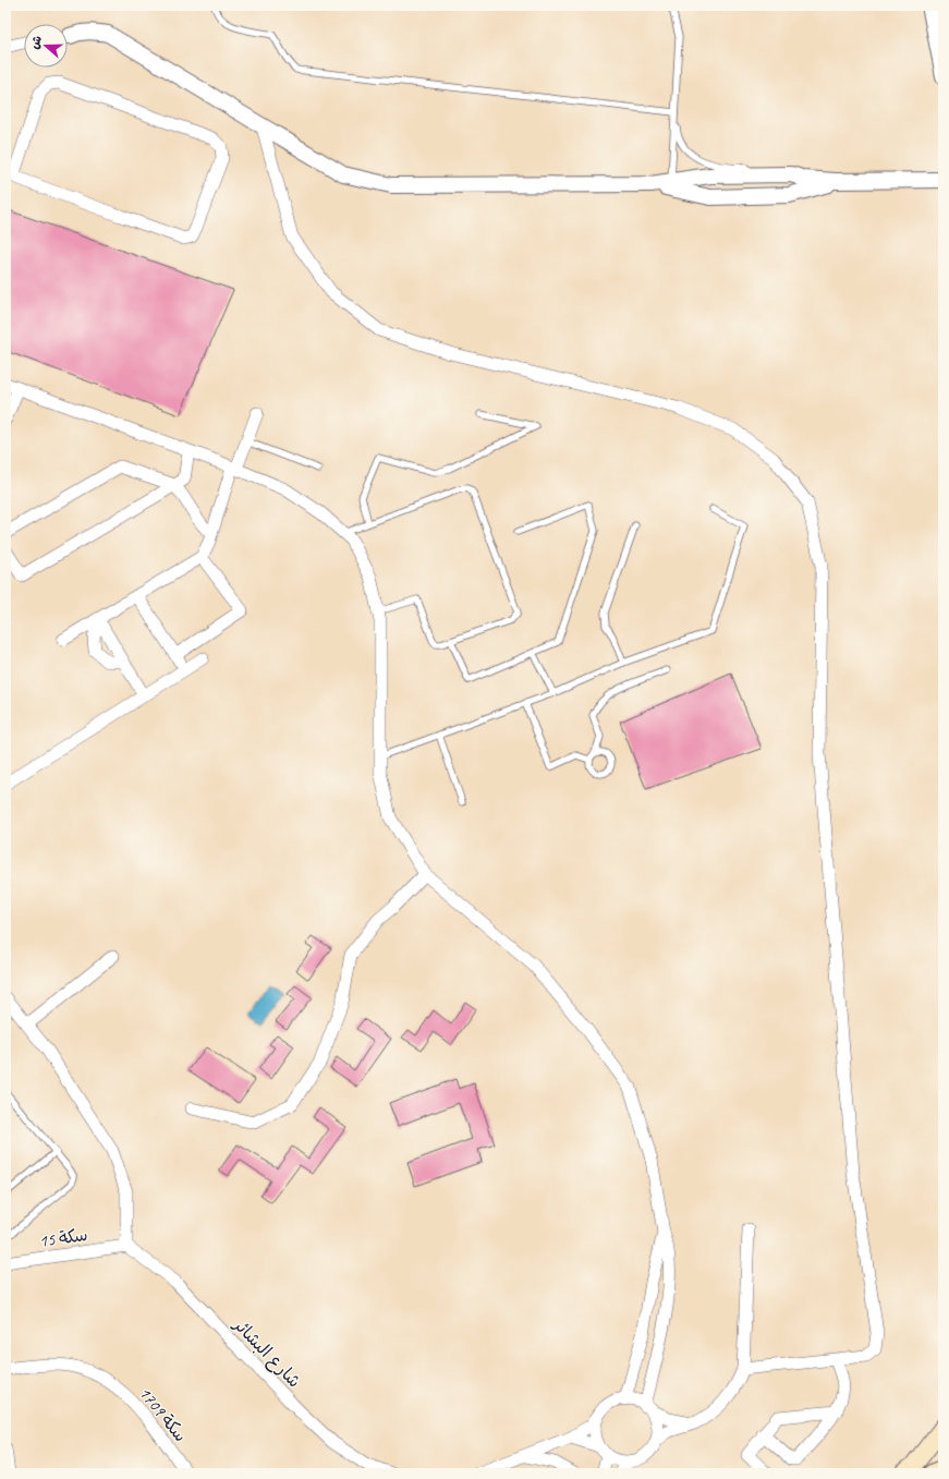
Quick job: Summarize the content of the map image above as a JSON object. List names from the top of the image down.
{
  "streets": {
    "street": ["سكة 15", "شارع البشائر", "سكة 1709"]
  },
  "crossings": [
    ["سكة 15", "شارع البشائر"]
  ],
  "north": "left"
}
